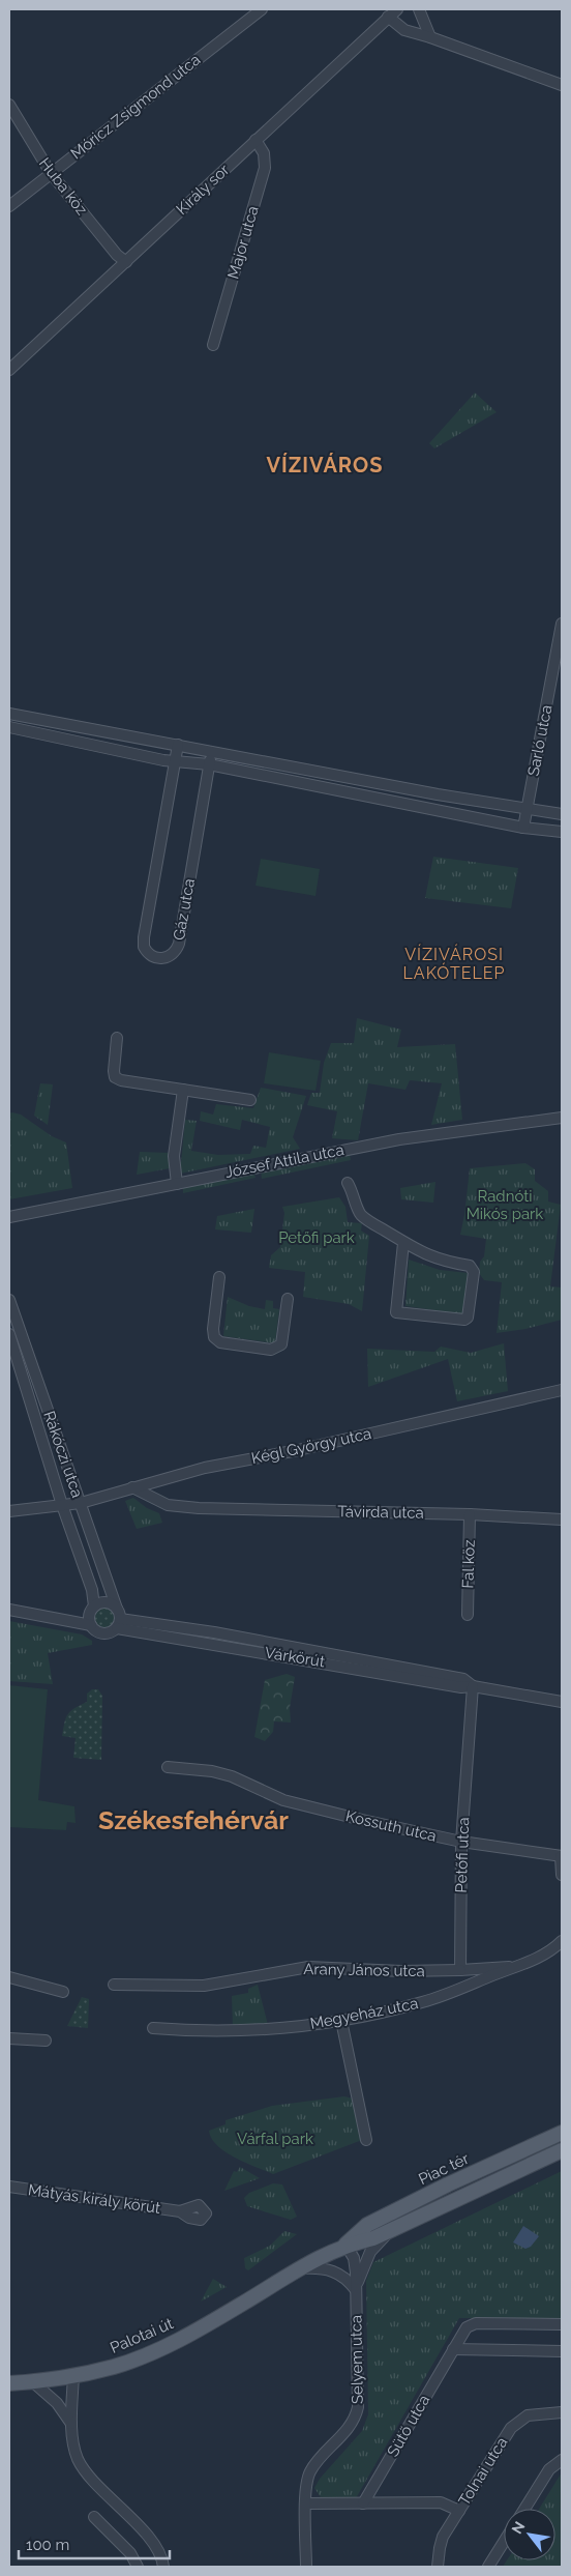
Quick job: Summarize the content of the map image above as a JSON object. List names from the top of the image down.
{
  "streets": {
    "main road": ["Piac tér", "Palotai út"],
    "street": [
      "Móricz Zsigmond utca",
      "Huba köz",
      "Király sor",
      "Major utca",
      "Sarló utca",
      "Gáz utca",
      "József Attila utca",
      "Kégl György utca",
      "Rákóczi utca",
      "Távirda utca",
      "Fal köz",
      "Várkörút",
      "Kossuth utca",
      "Petőfi utca",
      "Arany János utca",
      "Megyeház utca",
      "Mátyás király körút",
      "Selyem utca",
      "Sütő utca",
      "Tolnai utca"
    ]
  },
  "crossings": [
    ["Móricz Zsigmond utca", "Huba köz"],
    ["Huba köz", "Király sor"],
    ["Király sor", "Major utca"],
    ["Kégl György utca", "Rákóczi utca"],
    ["Kégl György utca", "Távirda utca"],
    ["Rákóczi utca", "Várkörút"],
    ["Távirda utca", "Fal köz"],
    ["Várkörút", "Petőfi utca"],
    ["Kossuth utca", "Petőfi utca"],
    ["Petőfi utca", "Arany János utca"],
    ["Piac tér", "Palotai út"],
    ["Piac tér", "Selyem utca"]
  ],
  "districts": ["VÍZIVÁROS", "VÍZIVÁROSI LAKÓTELEP", "Székesfehérvár"],
  "parks": ["Radnóti Mikós park", "Petőfi park", "Várfal park"],
  "scale_bar": "100 m",
  "north": "top left"
}
